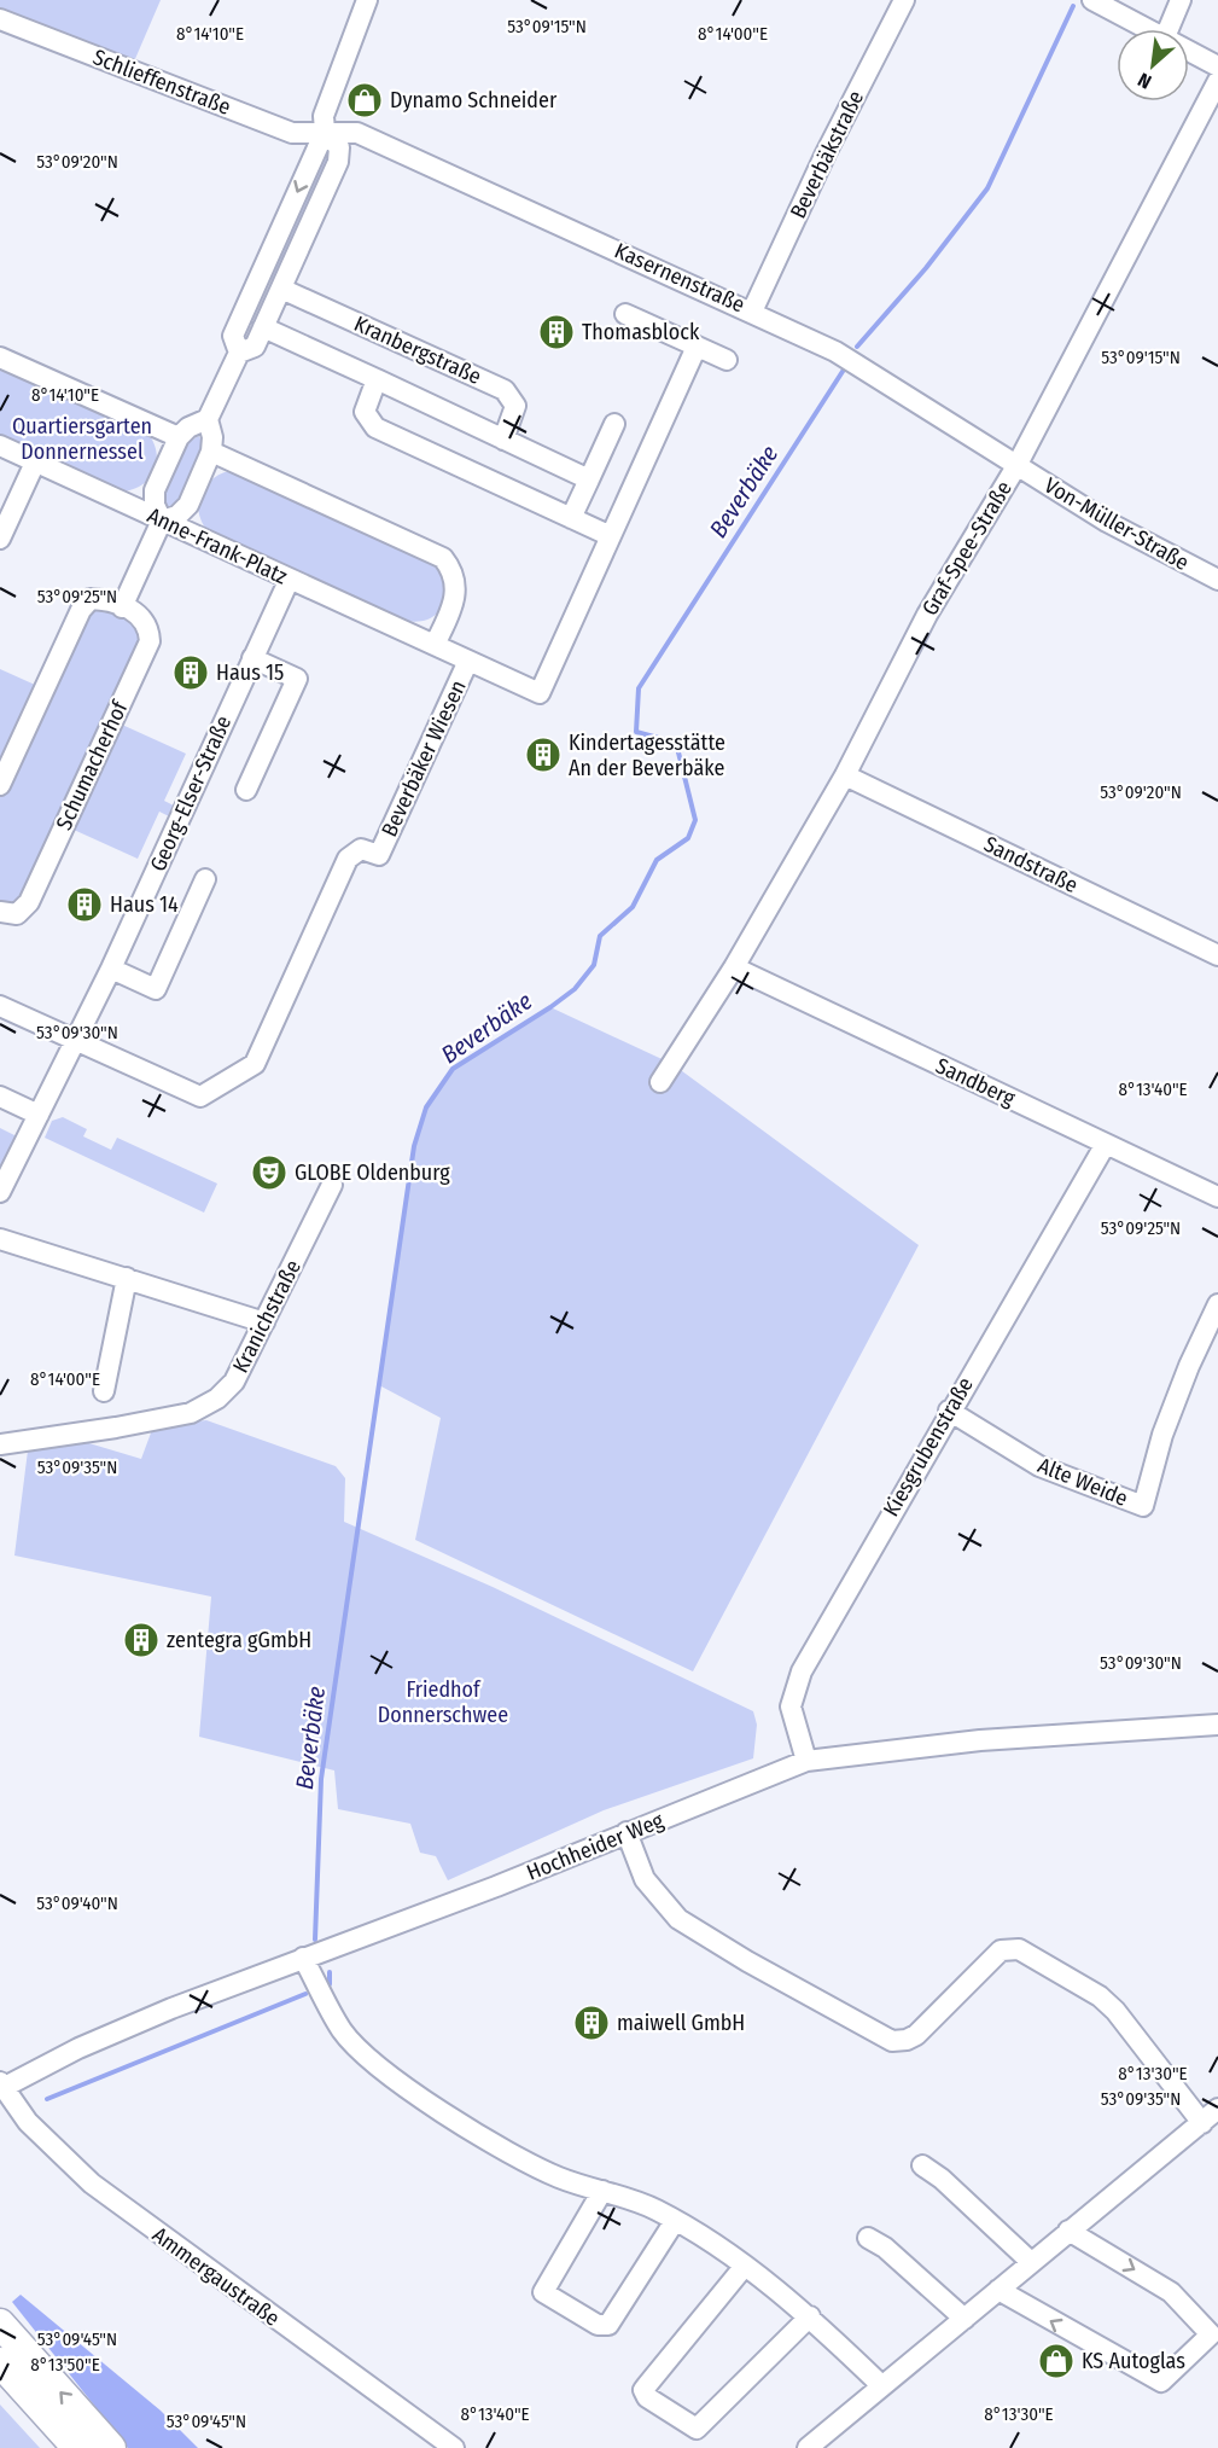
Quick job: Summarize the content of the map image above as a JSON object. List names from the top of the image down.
{
  "streets": {
    "street": [
      "Schlieffenstraße",
      "Beverbäkstraße",
      "Kasernenstraße",
      "Kranbergstraße",
      "Von-Müller-Straße",
      "Anne-Frank-Platz",
      "Graf-Spee-Straße",
      "Beverbäker Wiesen",
      "Schumacherhof",
      "Georg-Elser-Straße",
      "Sandstraße",
      "Sandberg",
      "Kranichstraße",
      "Kiesgrubenstraße",
      "Alte Weide",
      "Hochheider Weg",
      "Ammergaustraße"
    ]
  },
  "crossings": [
    ["Schlieffenstraße", "Kasernenstraße"],
    ["Beverbäkstraße", "Kasernenstraße"],
    ["Kasernenstraße", "Von-Müller-Straße"],
    ["Kasernenstraße", "Graf-Spee-Straße"],
    ["Kranbergstraße", "Beverbäker Wiesen"],
    ["Von-Müller-Straße", "Graf-Spee-Straße"],
    ["Anne-Frank-Platz", "Beverbäker Wiesen"],
    ["Anne-Frank-Platz", "Georg-Elser-Straße"],
    ["Graf-Spee-Straße", "Sandstraße"],
    ["Graf-Spee-Straße", "Sandberg"],
    ["Beverbäker Wiesen", "Georg-Elser-Straße"],
    ["Sandberg", "Kiesgrubenstraße"],
    ["Kiesgrubenstraße", "Alte Weide"],
    ["Kiesgrubenstraße", "Hochheider Weg"],
    ["Hochheider Weg", "Ammergaustraße"]
  ],
  "water": ["Beverbäke"],
  "parks": ["Quartiersgarten Donnernessel", "Friedhof Donnerschwee"],
  "places": {
    "shop": ["Dynamo Schneider", "KS Autoglas"],
    "building": [
      "Thomasblock",
      "Haus 15",
      "Kindertagesstätte An der Beverbäke",
      "Haus 14",
      "zentegra gGmbH",
      "maiwell GmbH"
    ],
    "theatre": ["GLOBE Oldenburg"]
  },
  "north": "bottom left",
  "coordinates": [
    "53°09'15\"N",
    "8°14'10\"E",
    "8°14'00\"E",
    "53°09'20\"N",
    "53°09'25\"N",
    "53°09'30\"N",
    "8°13'40\"E",
    "53°09'35\"N",
    "53°09'40\"N",
    "8°13'30\"E",
    "53°09'45\"N",
    "8°13'50\"E"
  ]
}
